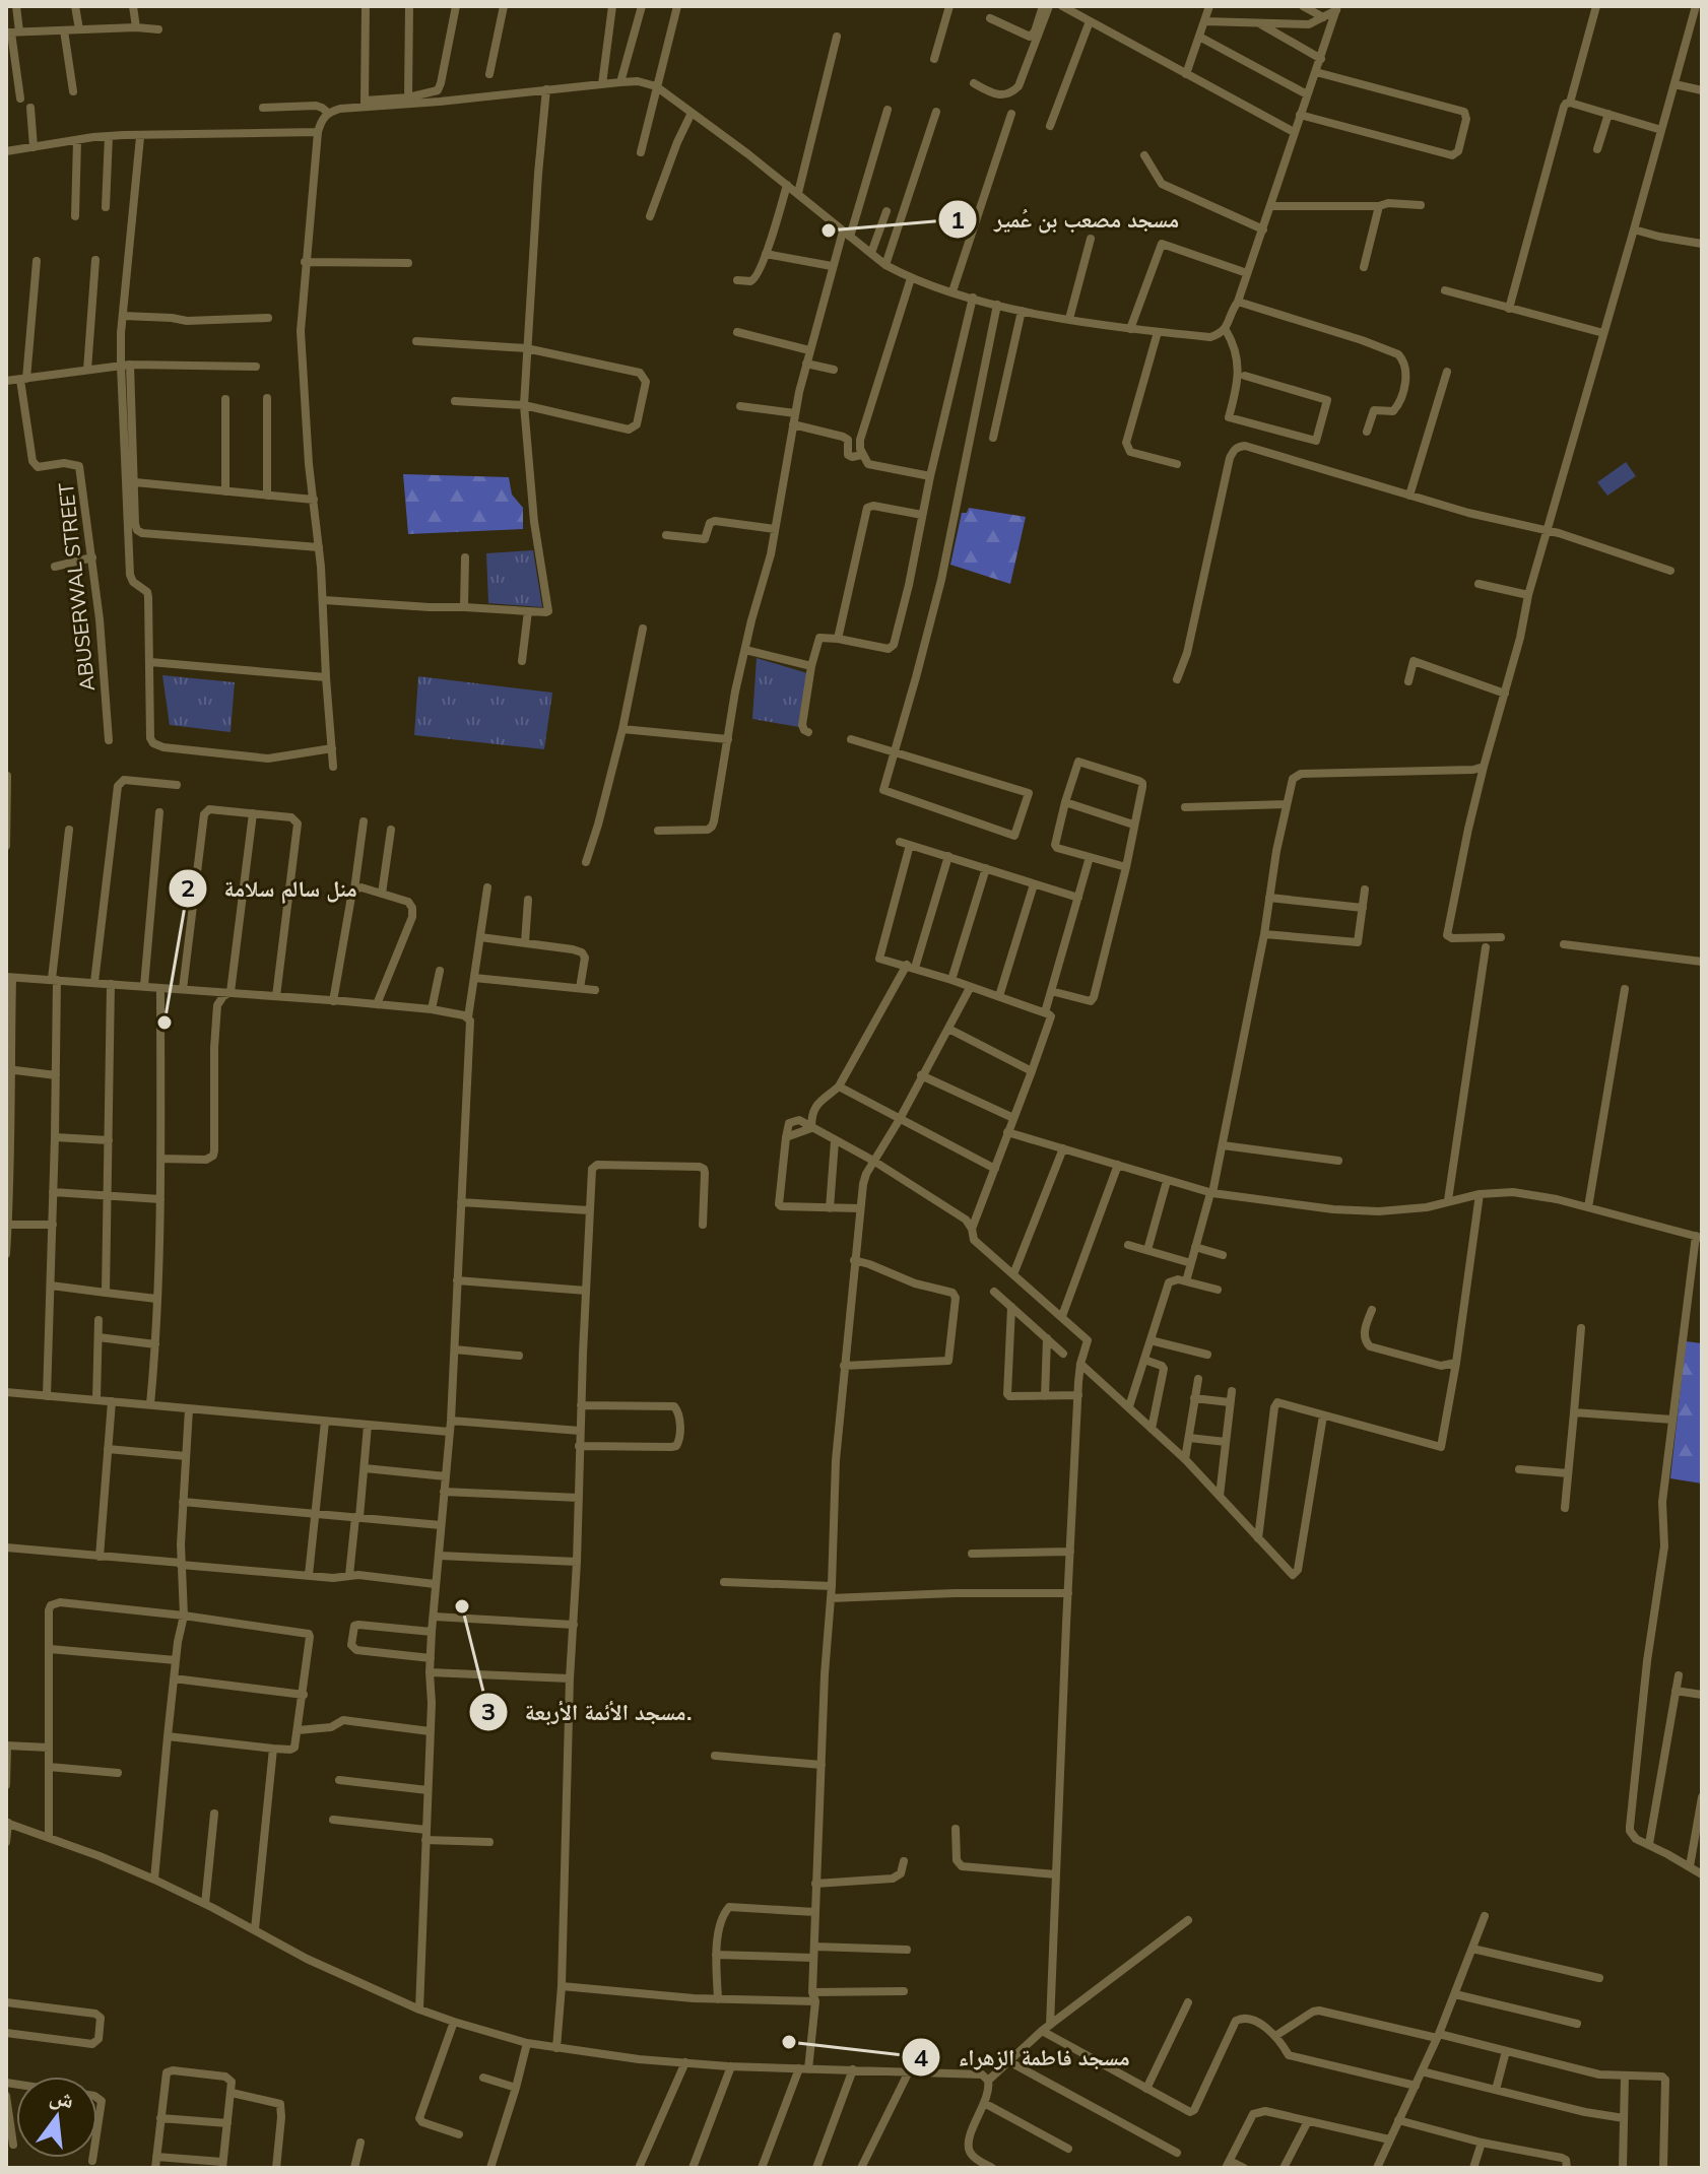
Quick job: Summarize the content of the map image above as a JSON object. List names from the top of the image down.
{
  "streets": {
    "street": ["ABUSERWAL STREET"]
  },
  "places": [
    "مسجد مصعب بن عُمير",
    "منل سالم سلامة",
    "مسجد الأئمة الأربعة.",
    "مسجد فاطمة الزهراء"
  ],
  "north": "top"
}
